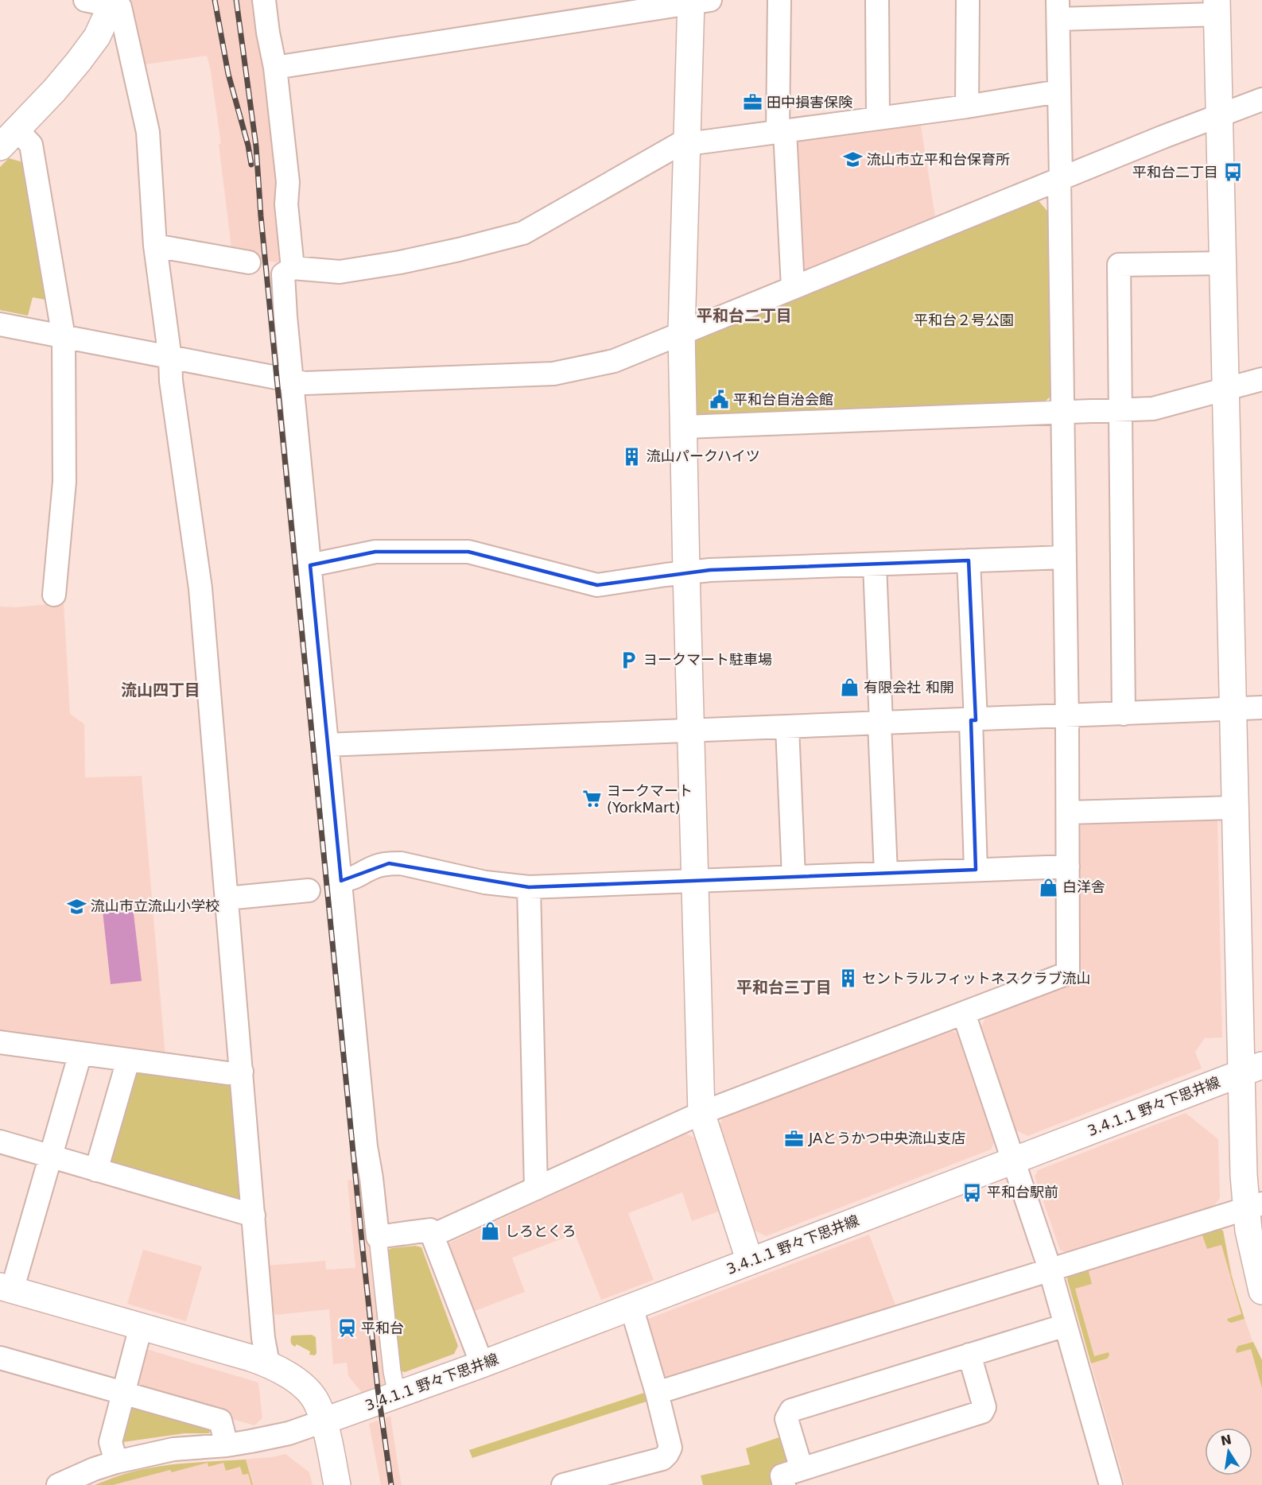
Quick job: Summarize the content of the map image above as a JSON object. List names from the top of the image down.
{
  "streets": {
    "street": ["3.4.1.1 野々下思井線"]
  },
  "districts": ["平和台二丁目", "流山四丁目", "平和台三丁目"],
  "parks": ["平和台２号公園"],
  "places": {
    "office": ["田中損害保険", "JAとうかつ中央流山支店"],
    "school or university": ["流山市立平和台保育所", "流山市立流山小学校"],
    "bus stop": ["平和台二丁目", "平和台駅前"],
    "public building": ["平和台自治会館"],
    "building": ["流山パークハイツ", "セントラルフィットネスクラブ流山"],
    "parking": ["ヨークマート駐車場"],
    "shop": ["有限会社 和開", "白洋舎", "しろとくろ"],
    "supermarket": ["ヨークマート (YorkMart)"],
    "station": ["平和台"]
  },
  "north": "top"
}
